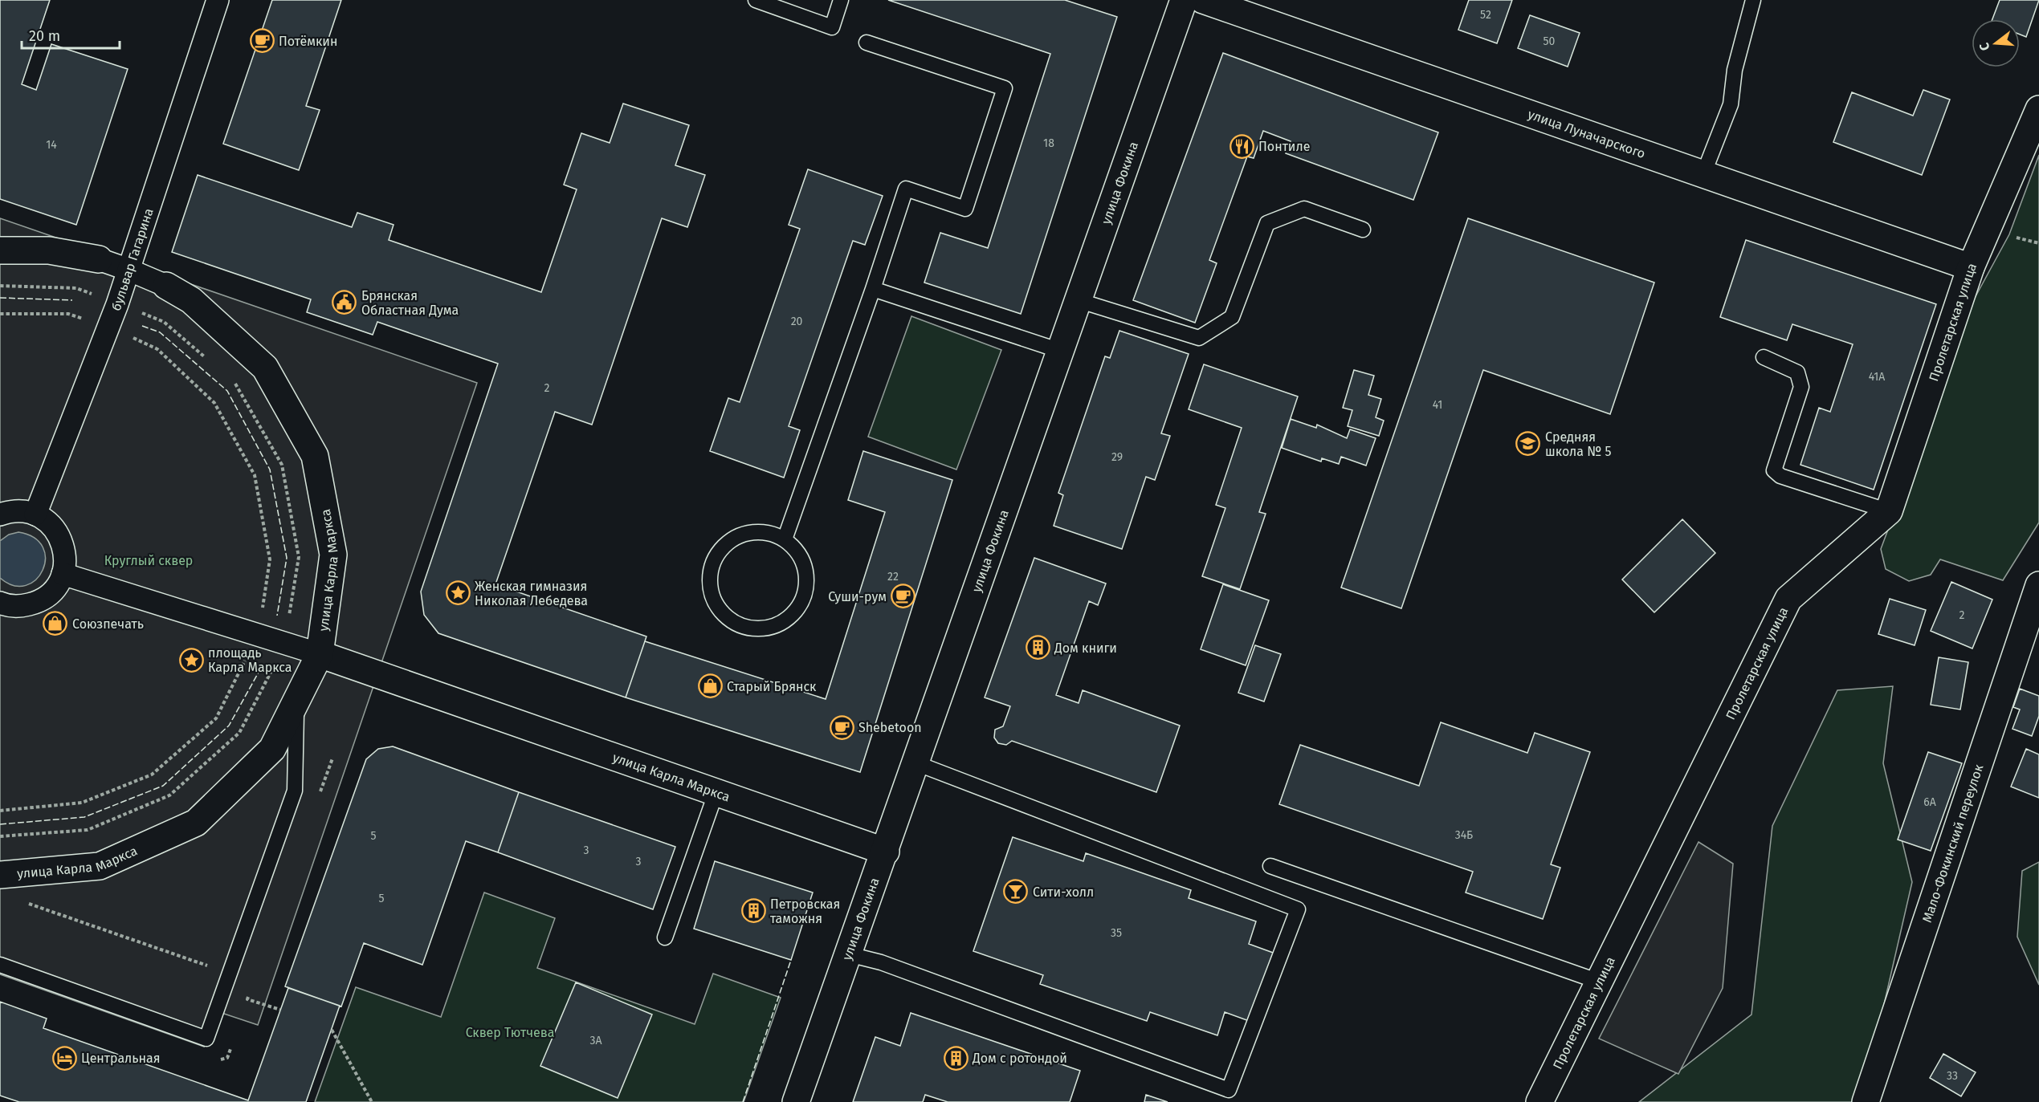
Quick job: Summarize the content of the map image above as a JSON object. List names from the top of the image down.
{
  "streets": {
    "street": [
      "улица Луначарского",
      "улица Фокина",
      "бульвар Гагарина",
      "Пролетарская улица",
      "улица Карла Маркса",
      "Мало-Фокинский переулок"
    ]
  },
  "crossings": [
    ["улица Луначарского", "Пролетарская улица"],
    ["улица Фокина", "улица Карла Маркса"],
    ["бульвар Гагарина", "улица Карла Маркса"]
  ],
  "parks": ["Круглый сквер", "Сквер Тютчева"],
  "places": {
    "cafe": ["Потёмкин", "Суши-рум", "Shebetoon"],
    "restaurant": ["Понтиле"],
    "public building": ["Брянская Областная Дума"],
    "school or university": ["Средняя школа № 5"],
    "place": ["Женская гимназия Николая Лебедева", "площадь Карла Маркса"],
    "shop": ["Союзпечать", "Старый Брянск"],
    "building": ["Дом книги", "Петровская таможня", "Дом с ротондой"],
    "bar": ["Сити-холл"],
    "hotel": ["Центральная"]
  },
  "house_numbers": [
    "52",
    "50",
    "18",
    "14",
    "20",
    "41А",
    "2",
    "41",
    "29",
    "22",
    "2",
    "6А",
    "34Б",
    "5",
    "3",
    "3",
    "5",
    "35",
    "3А",
    "33"
  ],
  "scale_bar": "20 m",
  "north": "left"
}
